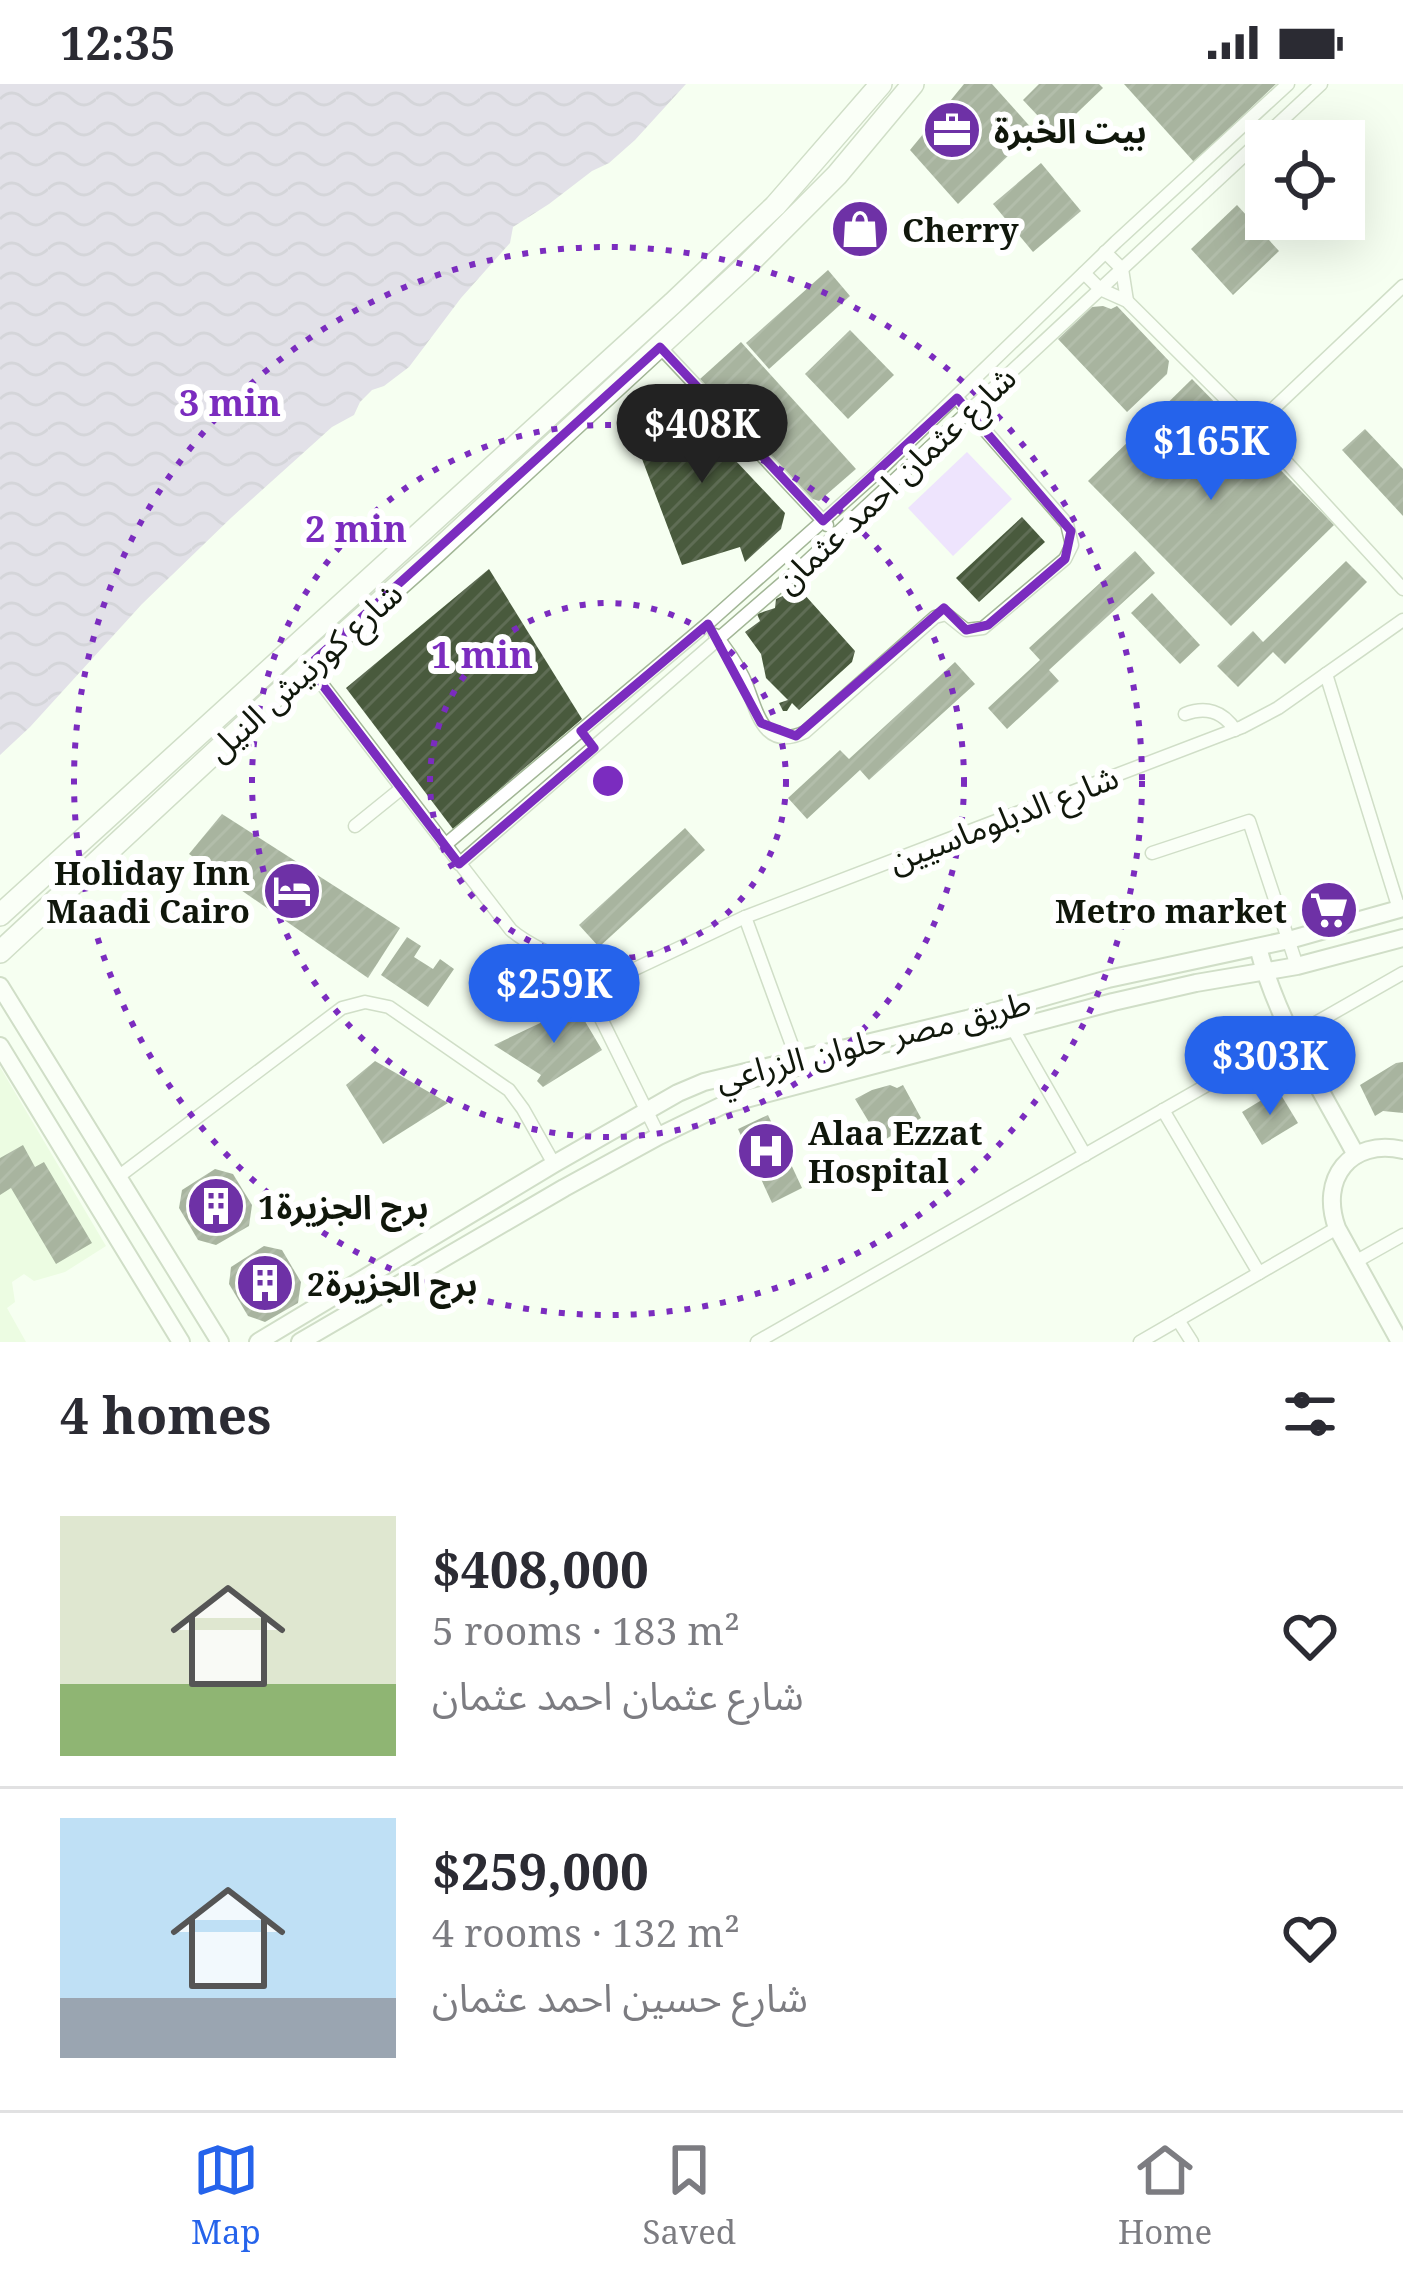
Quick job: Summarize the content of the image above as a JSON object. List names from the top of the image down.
{
  "streets": {
    "highway": ["شارع كورنيش النيل"],
    "main road": ["طريق مصر حلوان الزراعي"],
    "street": ["شارع عثمان احمد عثمان", "شارع الدبلوماسيين"]
  },
  "places": {
    "office": ["بيت الخبرة"],
    "shop": ["Cherry"],
    "hotel": ["Holiday Inn Maadi Cairo"],
    "supermarket": ["Metro market"],
    "hospital": ["Alaa Ezzat Hospital"],
    "building": ["برج الجزيرة1", "برج الجزيرة2"]
  },
  "page": {
    "status": "12:35",
    "price": [
      "$408K",
      "$165K",
      "$259K",
      "$303K"
    ],
    "heading": "4 homes",
    "list": [
      {
        "name": "$408,000",
        "note": "5 rooms · 183 m² · شارع عثمان احمد عثمان"
      },
      {
        "name": "$259,000",
        "note": "4 rooms · 132 m² · شارع حسين احمد عثمان"
      }
    ],
    "tabs": ["Map", "Saved", "Home"]
  },
  "rings": ["3 min", "2 min", "1 min"]
}
